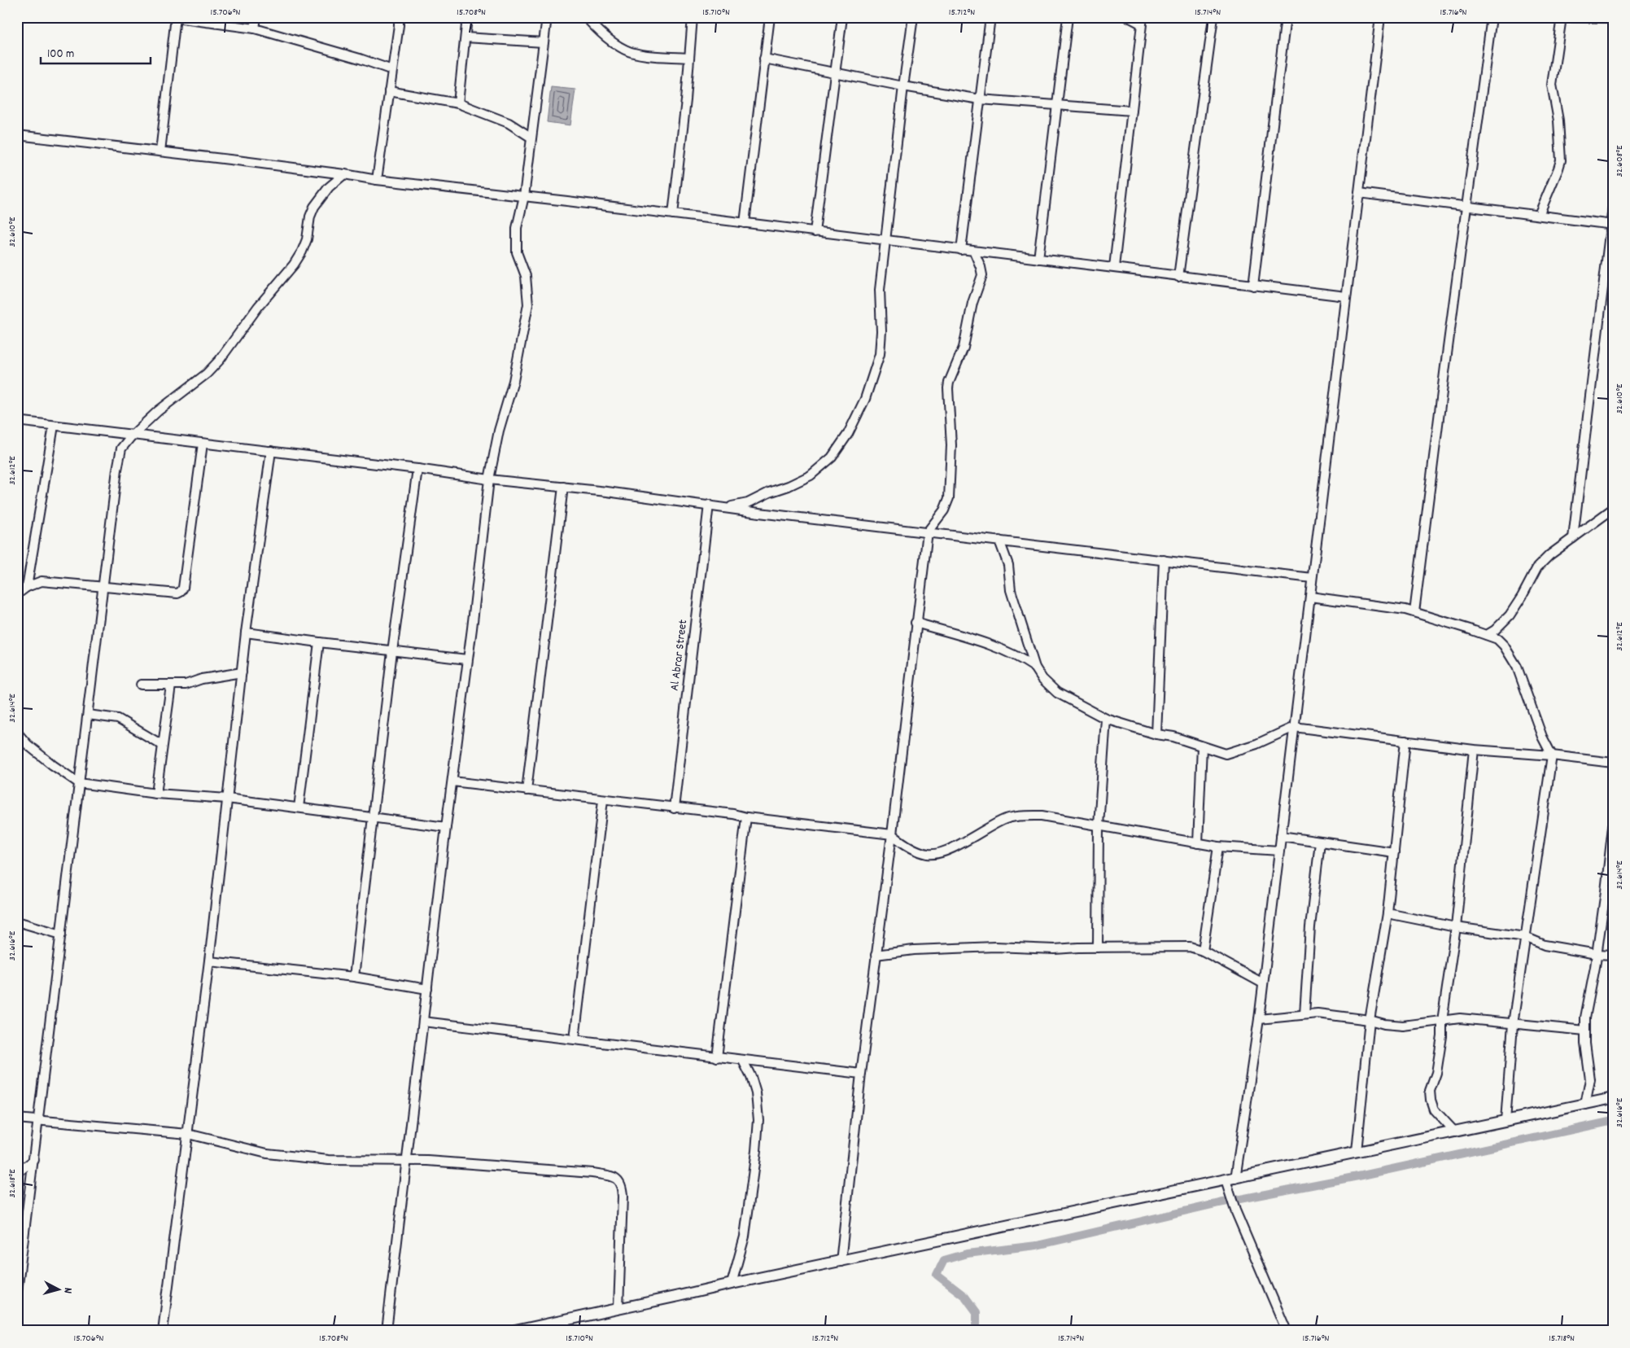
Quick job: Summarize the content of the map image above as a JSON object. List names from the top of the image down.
{
  "streets": {
    "street": ["Al Abrar Street"]
  },
  "scale_bar": "100 m",
  "north": "right",
  "coordinates": [
    "15.706°N",
    "15.708°N",
    "15.710°N",
    "15.712°N",
    "15.714°N",
    "15.716°N",
    "32.608°E",
    "32.610°E",
    "32.612°E",
    "32.614°E",
    "32.616°E",
    "32.618°E",
    "15.718°N"
  ]
}
